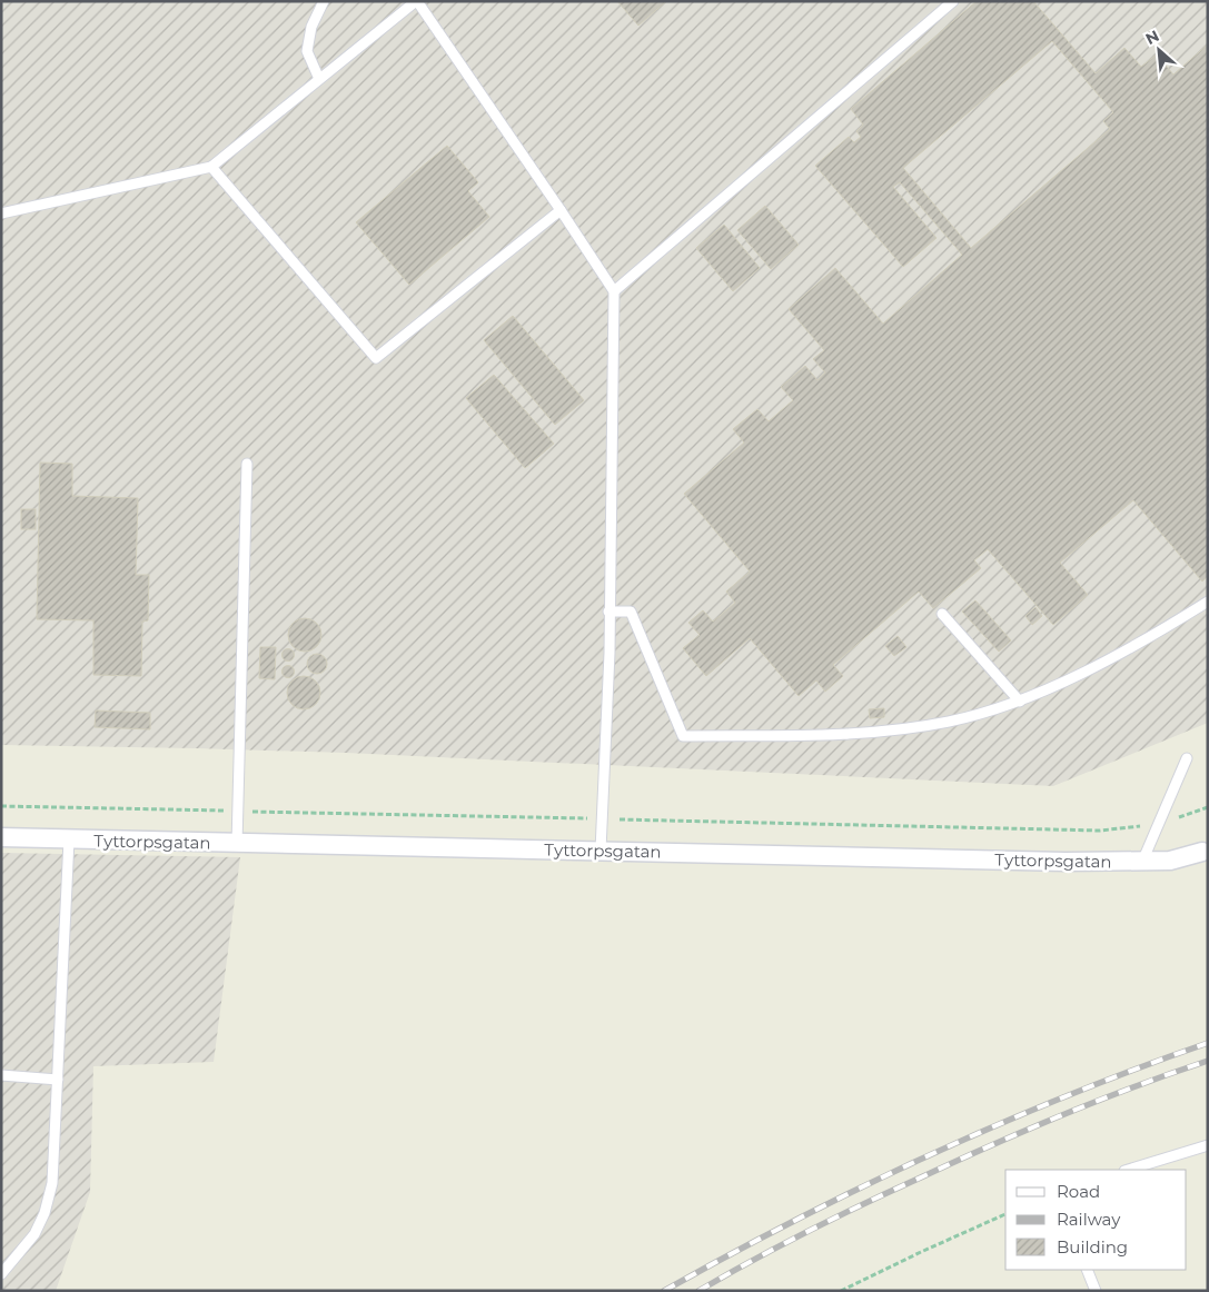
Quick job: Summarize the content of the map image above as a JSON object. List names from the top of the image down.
{
  "streets": {
    "street": ["Tyttorpsgatan"]
  },
  "legend": ["Road", "Railway", "Building"],
  "north": "top left"
}
